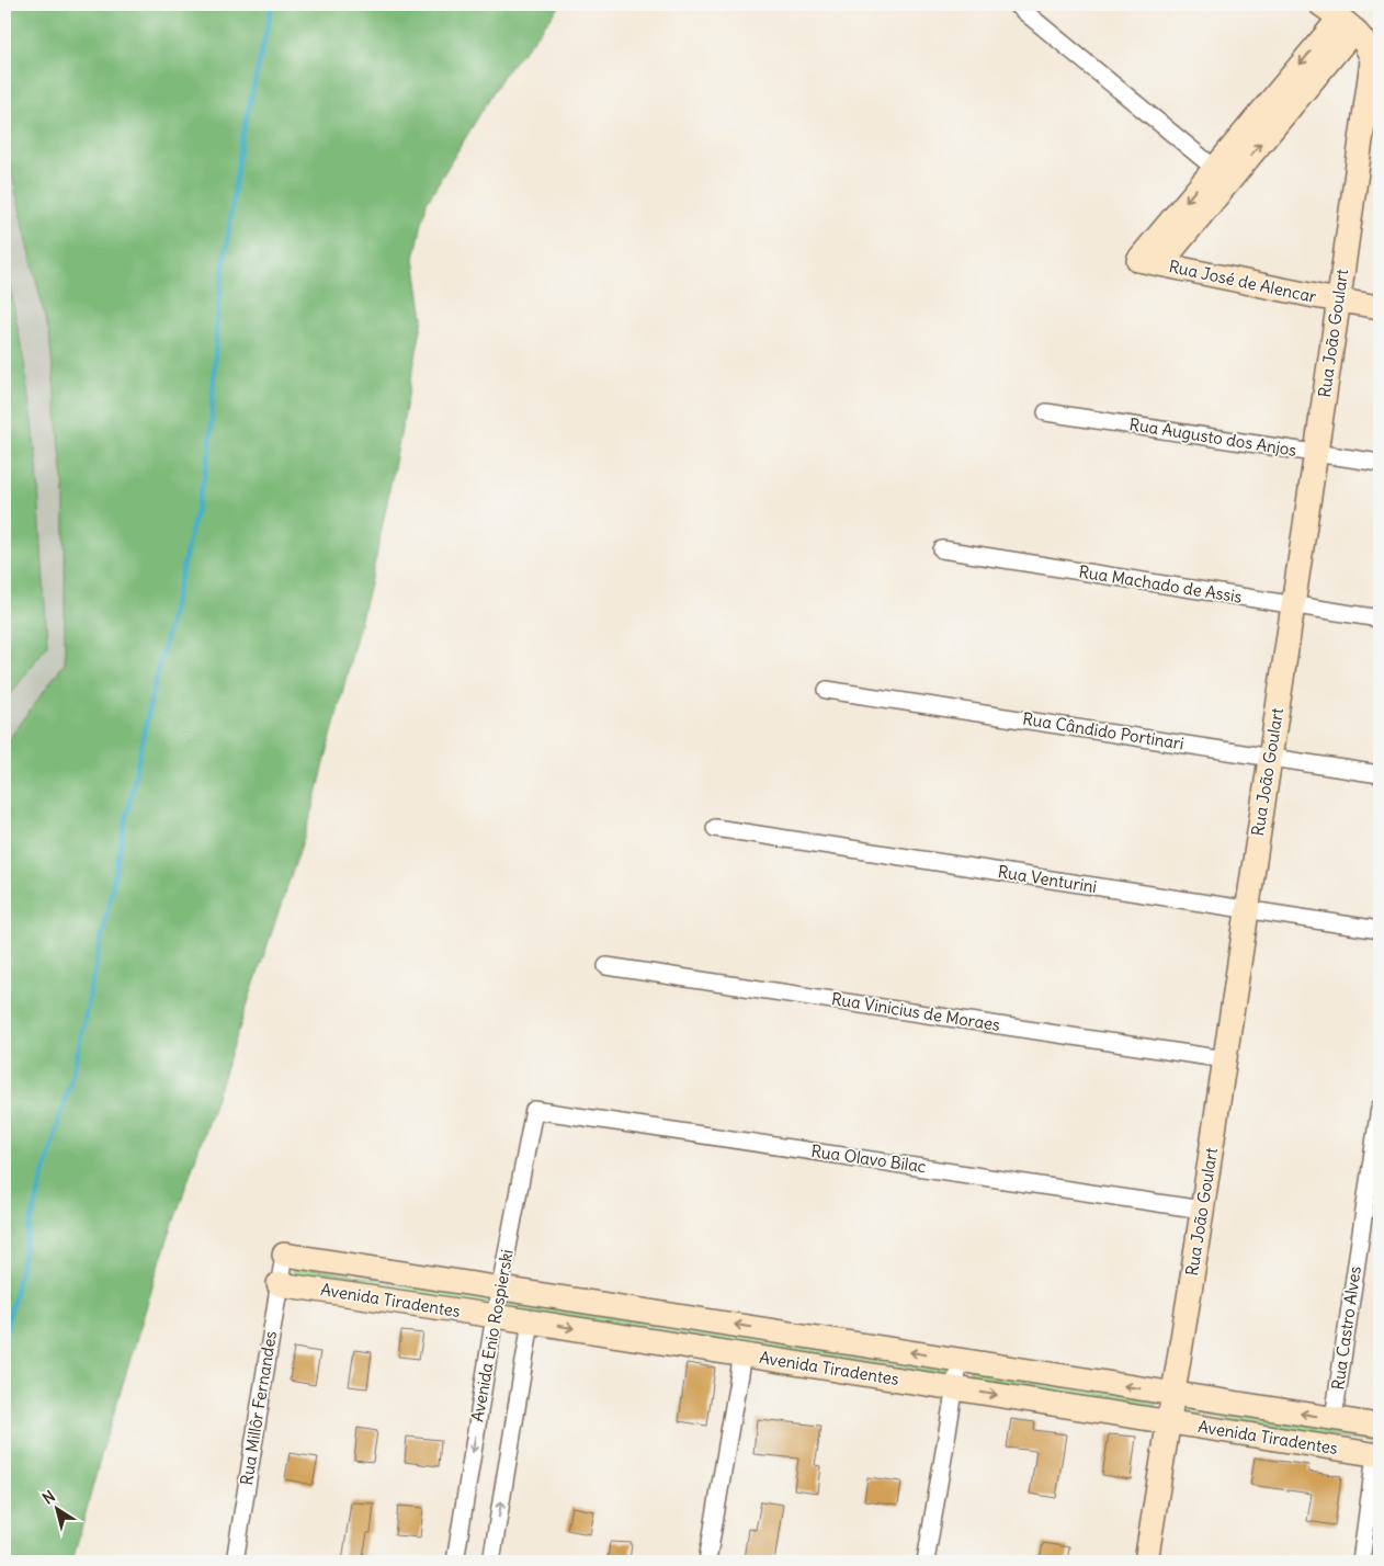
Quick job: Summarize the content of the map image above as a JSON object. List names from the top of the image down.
{
  "streets": {
    "street": [
      "Rua José de Alencar",
      "Rua João Goulart",
      "Rua Augusto dos Anjos",
      "Rua Machado de Assis",
      "Rua Cândido Portinari",
      "Rua Venturini",
      "Rua Vinicius de Moraes",
      "Rua Olavo Bilac",
      "Avenida Tiradentes",
      "Rua Castro Alves",
      "Avenida Enio Rospierski",
      "Rua Millôr Fernandes"
    ]
  },
  "crossings": [
    ["Rua José de Alencar", "Rua João Goulart"],
    ["Rua João Goulart", "Rua Augusto dos Anjos"],
    ["Rua João Goulart", "Rua Machado de Assis"],
    ["Rua João Goulart", "Rua Cândido Portinari"],
    ["Rua João Goulart", "Rua Venturini"],
    ["Rua João Goulart", "Rua Vinicius de Moraes"],
    ["Rua João Goulart", "Rua Olavo Bilac"],
    ["Rua João Goulart", "Avenida Tiradentes"],
    ["Rua Olavo Bilac", "Avenida Enio Rospierski"],
    ["Avenida Tiradentes", "Rua Castro Alves"],
    ["Avenida Tiradentes", "Avenida Enio Rospierski"],
    ["Avenida Tiradentes", "Rua Millôr Fernandes"]
  ],
  "north": "top left"
}
